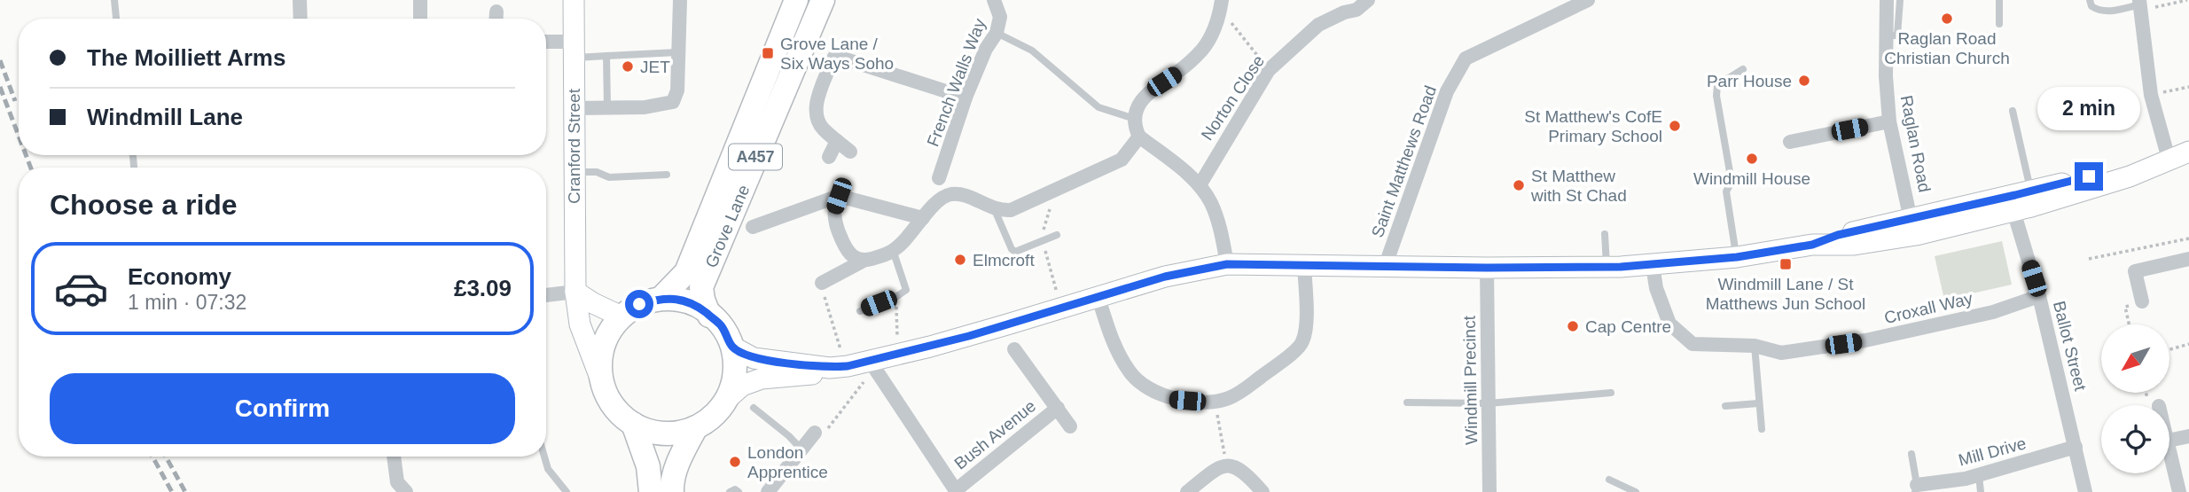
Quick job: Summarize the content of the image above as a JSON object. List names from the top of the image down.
{
  "streets": {
    "main road": ["Cranford Street", "A457", "Grove Lane"],
    "street": [
      "French Walls Way",
      "Norton Close",
      "Raglan Road",
      "Saint Matthews Road",
      "Croxall Way",
      "Ballot Street",
      "Windmill Precinct",
      "Bush Avenue",
      "Mill Drive"
    ]
  },
  "crossings": [
    ["Cranford Street", "Grove Lane"],
    ["Croxall Way", "Ballot Street"],
    ["Ballot Street", "Mill Drive"]
  ],
  "places": {
    "other": [
      "Raglan Road Christian Church",
      "JET",
      "Parr House",
      "St Matthew's CofE Primary School",
      "Windmill House",
      "St Matthew with St Chad",
      "Elmcroft",
      "Cap Centre",
      "London Apprentice"
    ],
    "transit": ["Grove Lane / Six Ways Soho", "Windmill Lane / St Matthews Jun School"]
  },
  "north": "bottom left",
  "page": {
    "banner": ["The Moilliett Arms", "Windmill Lane"],
    "bubble": "2 min",
    "heading": "Choose a ride",
    "list": [
      {
        "name": "Economy",
        "note": "1 min · 07:32",
        "value": "£3.09"
      }
    ],
    "buttons": "Confirm"
  }
}
